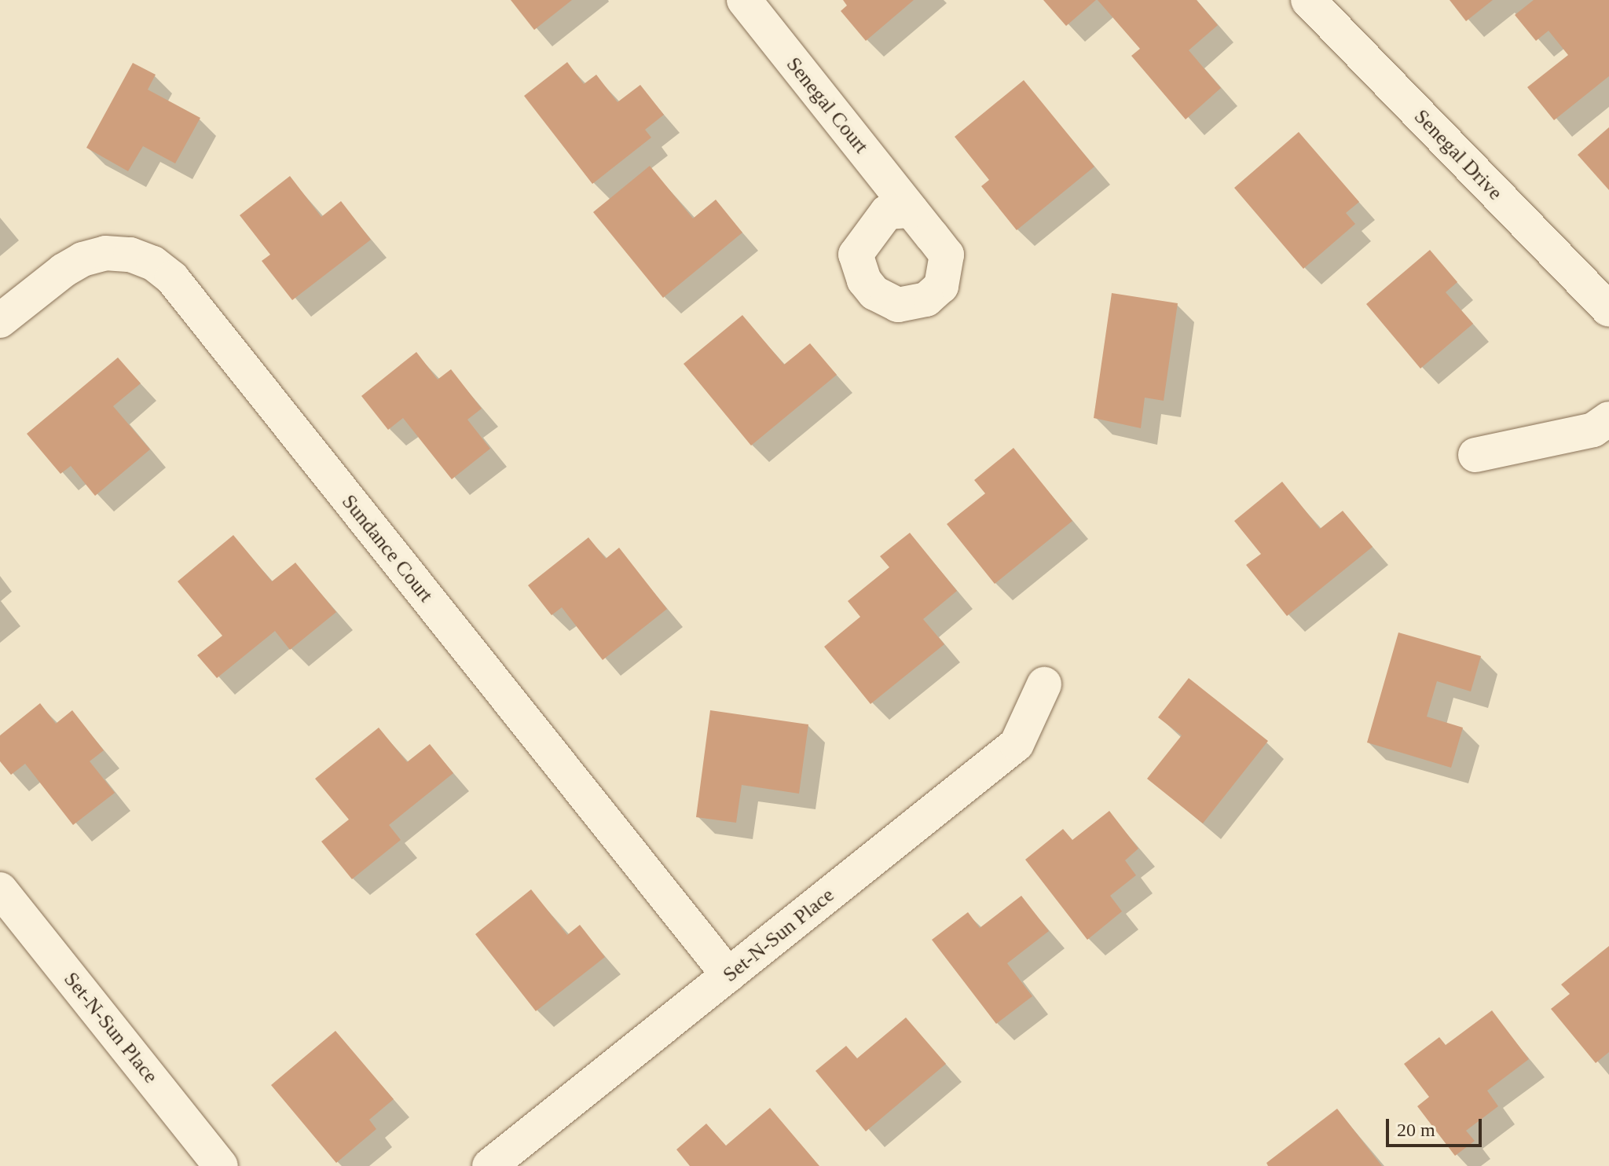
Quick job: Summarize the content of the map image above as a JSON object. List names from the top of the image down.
{
  "streets": {
    "street": [
      "Senegal Court",
      "Senegal Drive",
      "Sundance Court",
      "Set-N-Sun Place"
    ]
  },
  "crossings": [
    ["Sundance Court", "Set-N-Sun Place"]
  ],
  "scale_bar": "20 m"
}
